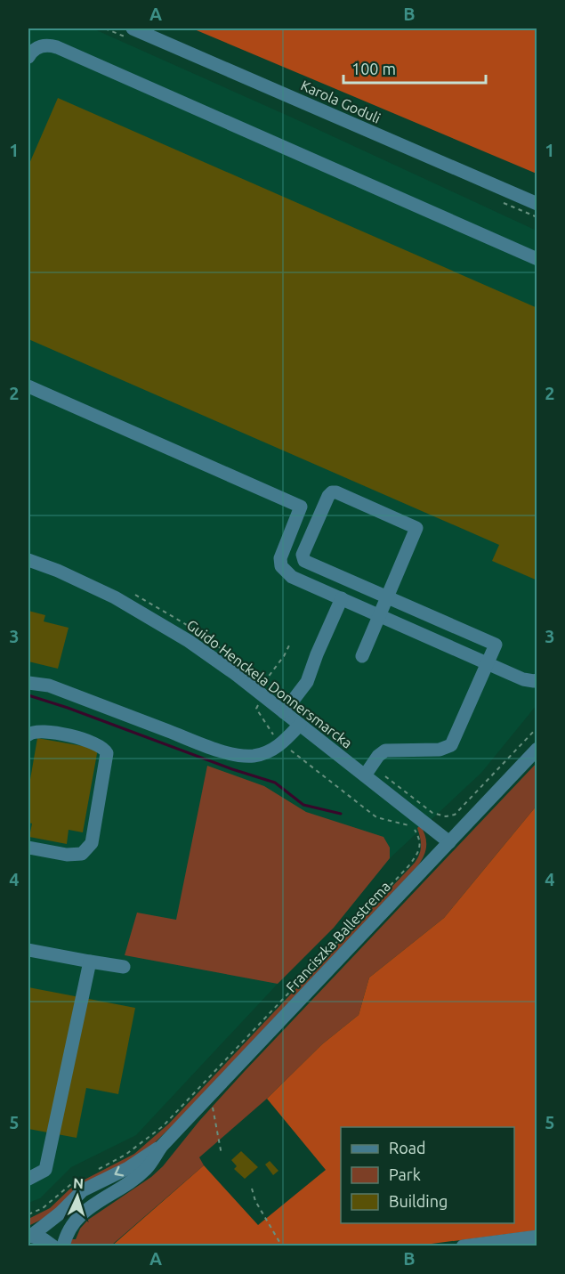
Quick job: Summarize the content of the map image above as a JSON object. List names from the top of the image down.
{
  "streets": {
    "street": ["Karola Goduli", "Guido Henckela Donnersmarcka", "Franciszka Ballestrema"]
  },
  "crossings": [
    ["Guido Henckela Donnersmarcka", "Franciszka Ballestrema"]
  ],
  "legend": ["Road", "Park", "Building"],
  "scale_bar": "100 m",
  "north": "top",
  "grid": {
    "columns": ["A", "B"],
    "rows": [
      "1",
      "2",
      "3",
      "4",
      "5"
    ]
  }
}
